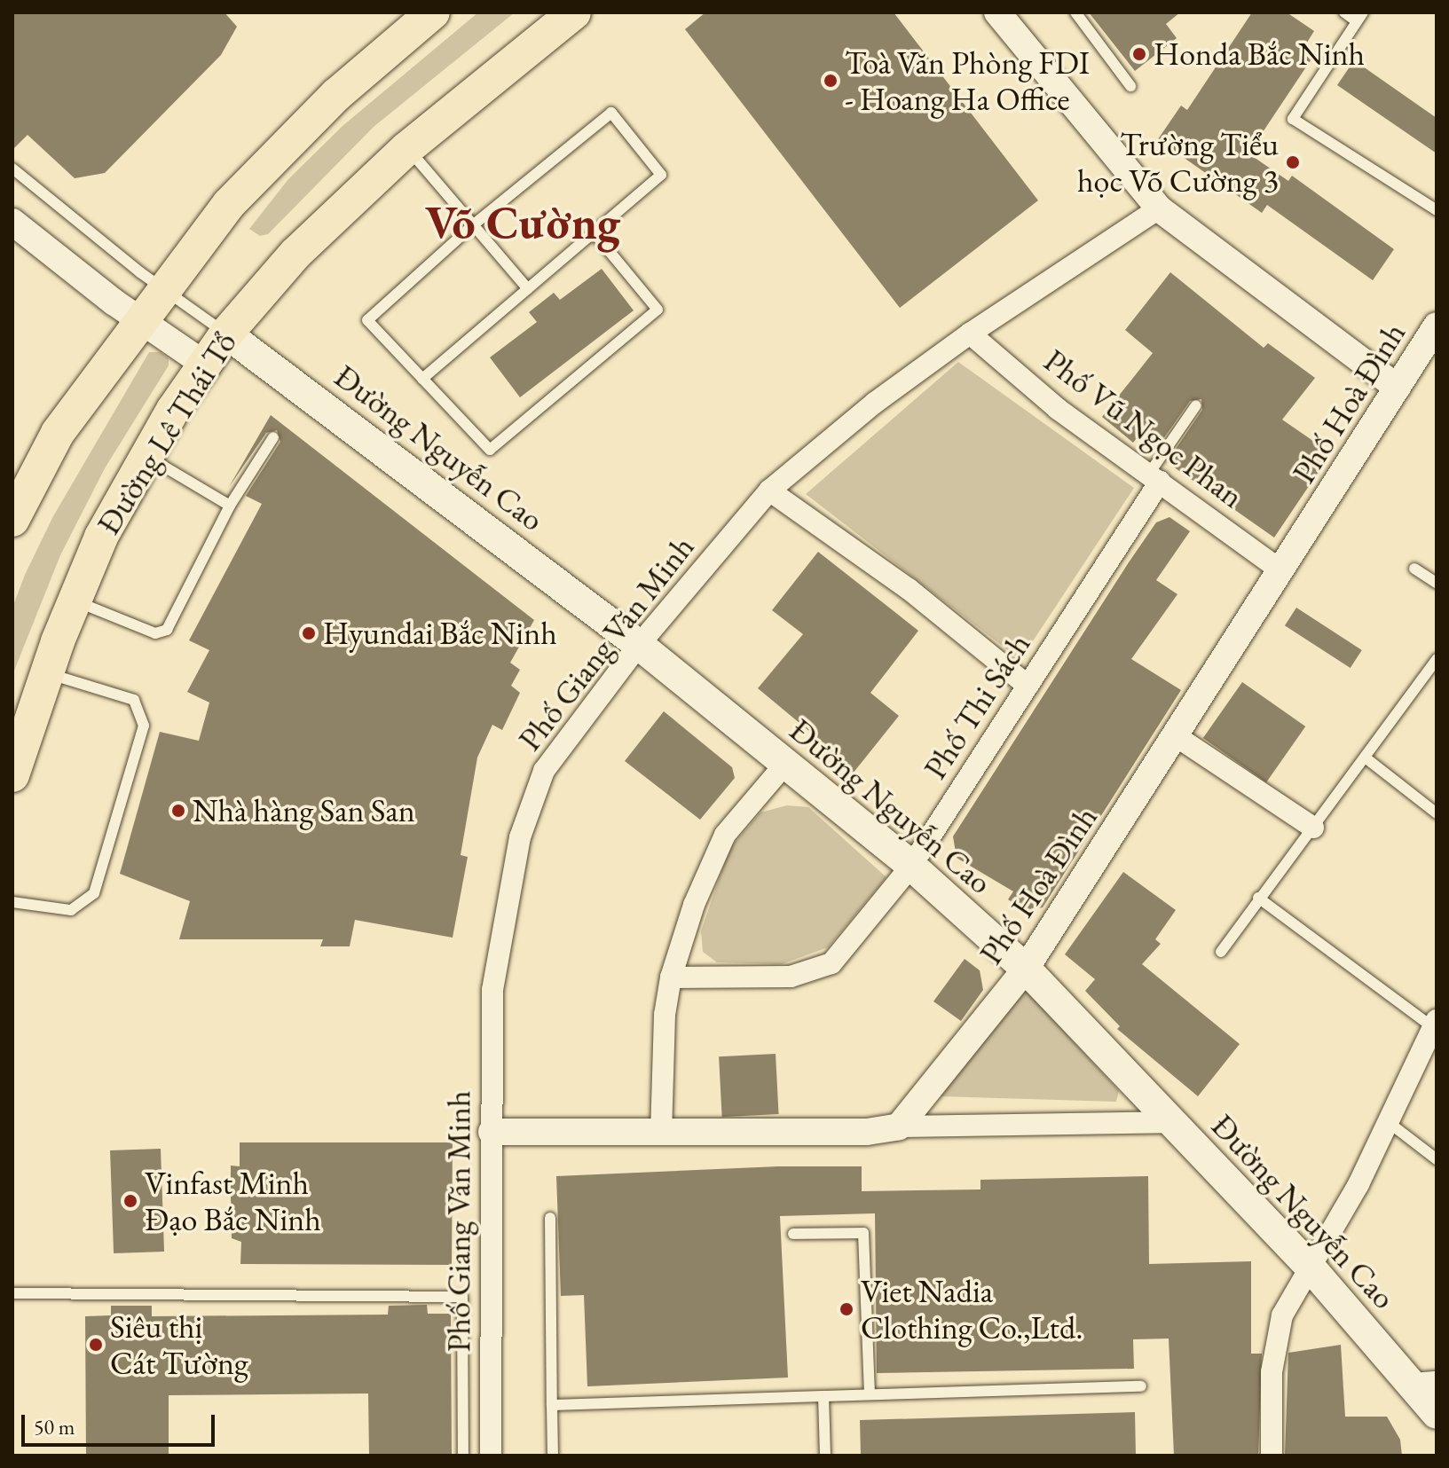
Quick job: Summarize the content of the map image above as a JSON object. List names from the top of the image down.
{
  "streets": {
    "main road": ["Đường Lê Thái Tổ", "Đường Nguyễn Cao"],
    "street": [
      "Phố Hoà Đình",
      "Phố Vũ Ngọc Phan",
      "Phố Giang Văn Minh",
      "Phố Thi Sách"
    ]
  },
  "crossings": [
    ["Phố Hoà Đình", "Phố Vũ Ngọc Phan"],
    ["Phố Hoà Đình", "Đường Nguyễn Cao"],
    ["Phố Vũ Ngọc Phan", "Phố Giang Văn Minh"],
    ["Phố Vũ Ngọc Phan", "Phố Thi Sách"],
    ["Đường Lê Thái Tổ", "Đường Nguyễn Cao"],
    ["Đường Nguyễn Cao", "Phố Giang Văn Minh"],
    ["Đường Nguyễn Cao", "Phố Thi Sách"]
  ],
  "districts": ["Võ Cường"],
  "places": [
    "Honda Bắc Ninh",
    "Toà Văn Phòng FDI - Hoang Ha Office",
    "Trường Tiểu học Võ Cường 3",
    "Hyundai Bắc Ninh",
    "Nhà hàng San San",
    "Vinfast Minh Đạo Bắc Ninh",
    "Viet Nadia Clothing Co.,Ltd.",
    "Siêu thị Cát Tường"
  ],
  "scale_bar": "50 m"
}
